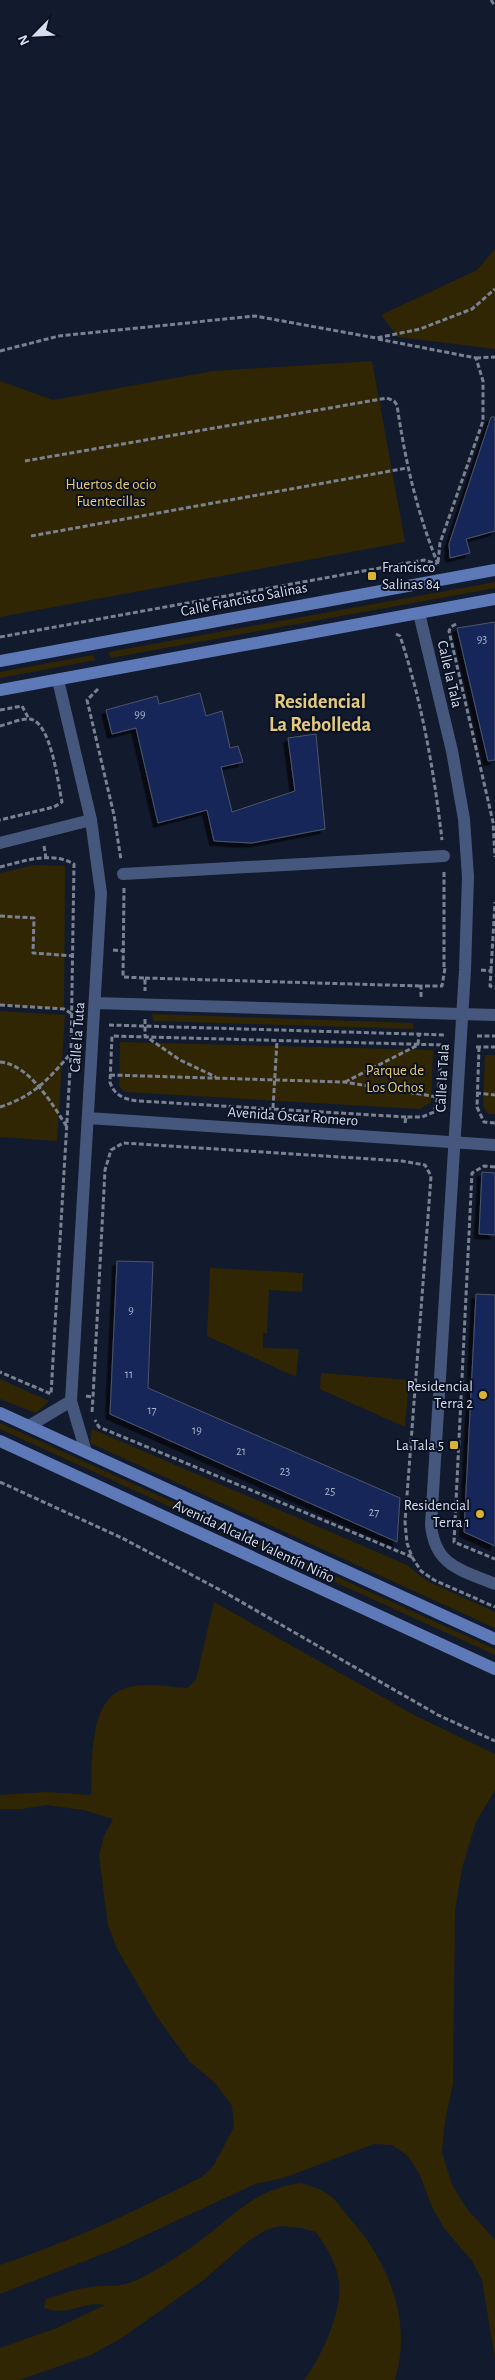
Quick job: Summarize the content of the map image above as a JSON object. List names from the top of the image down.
{
  "streets": {
    "main road": ["Calle Francisco Salinas", "Avenida Alcalde Valentín Niño"],
    "street": ["Calle la Tala", "Calle la Tuta", "Avenida Óscar Romero"]
  },
  "crossings": [
    ["Calle la Tala", "Avenida Óscar Romero"],
    ["Calle la Tuta", "Avenida Óscar Romero"],
    ["Calle la Tuta", "Avenida Alcalde Valentín Niño"]
  ],
  "districts": ["Residencial La Rebolleda"],
  "parks": ["Huertos de ocio Fuentecillas", "Parque de Los Ochos"],
  "places": {
    "transit": ["Francisco Salinas 84", "La Tala 5"],
    "other": ["Residencial Terra 2", "Residencial Terra 1"]
  },
  "house_numbers": [
    "93",
    "99",
    "9",
    "11",
    "17",
    "19",
    "21",
    "23",
    "25",
    "27"
  ],
  "north": "bottom left"
}
